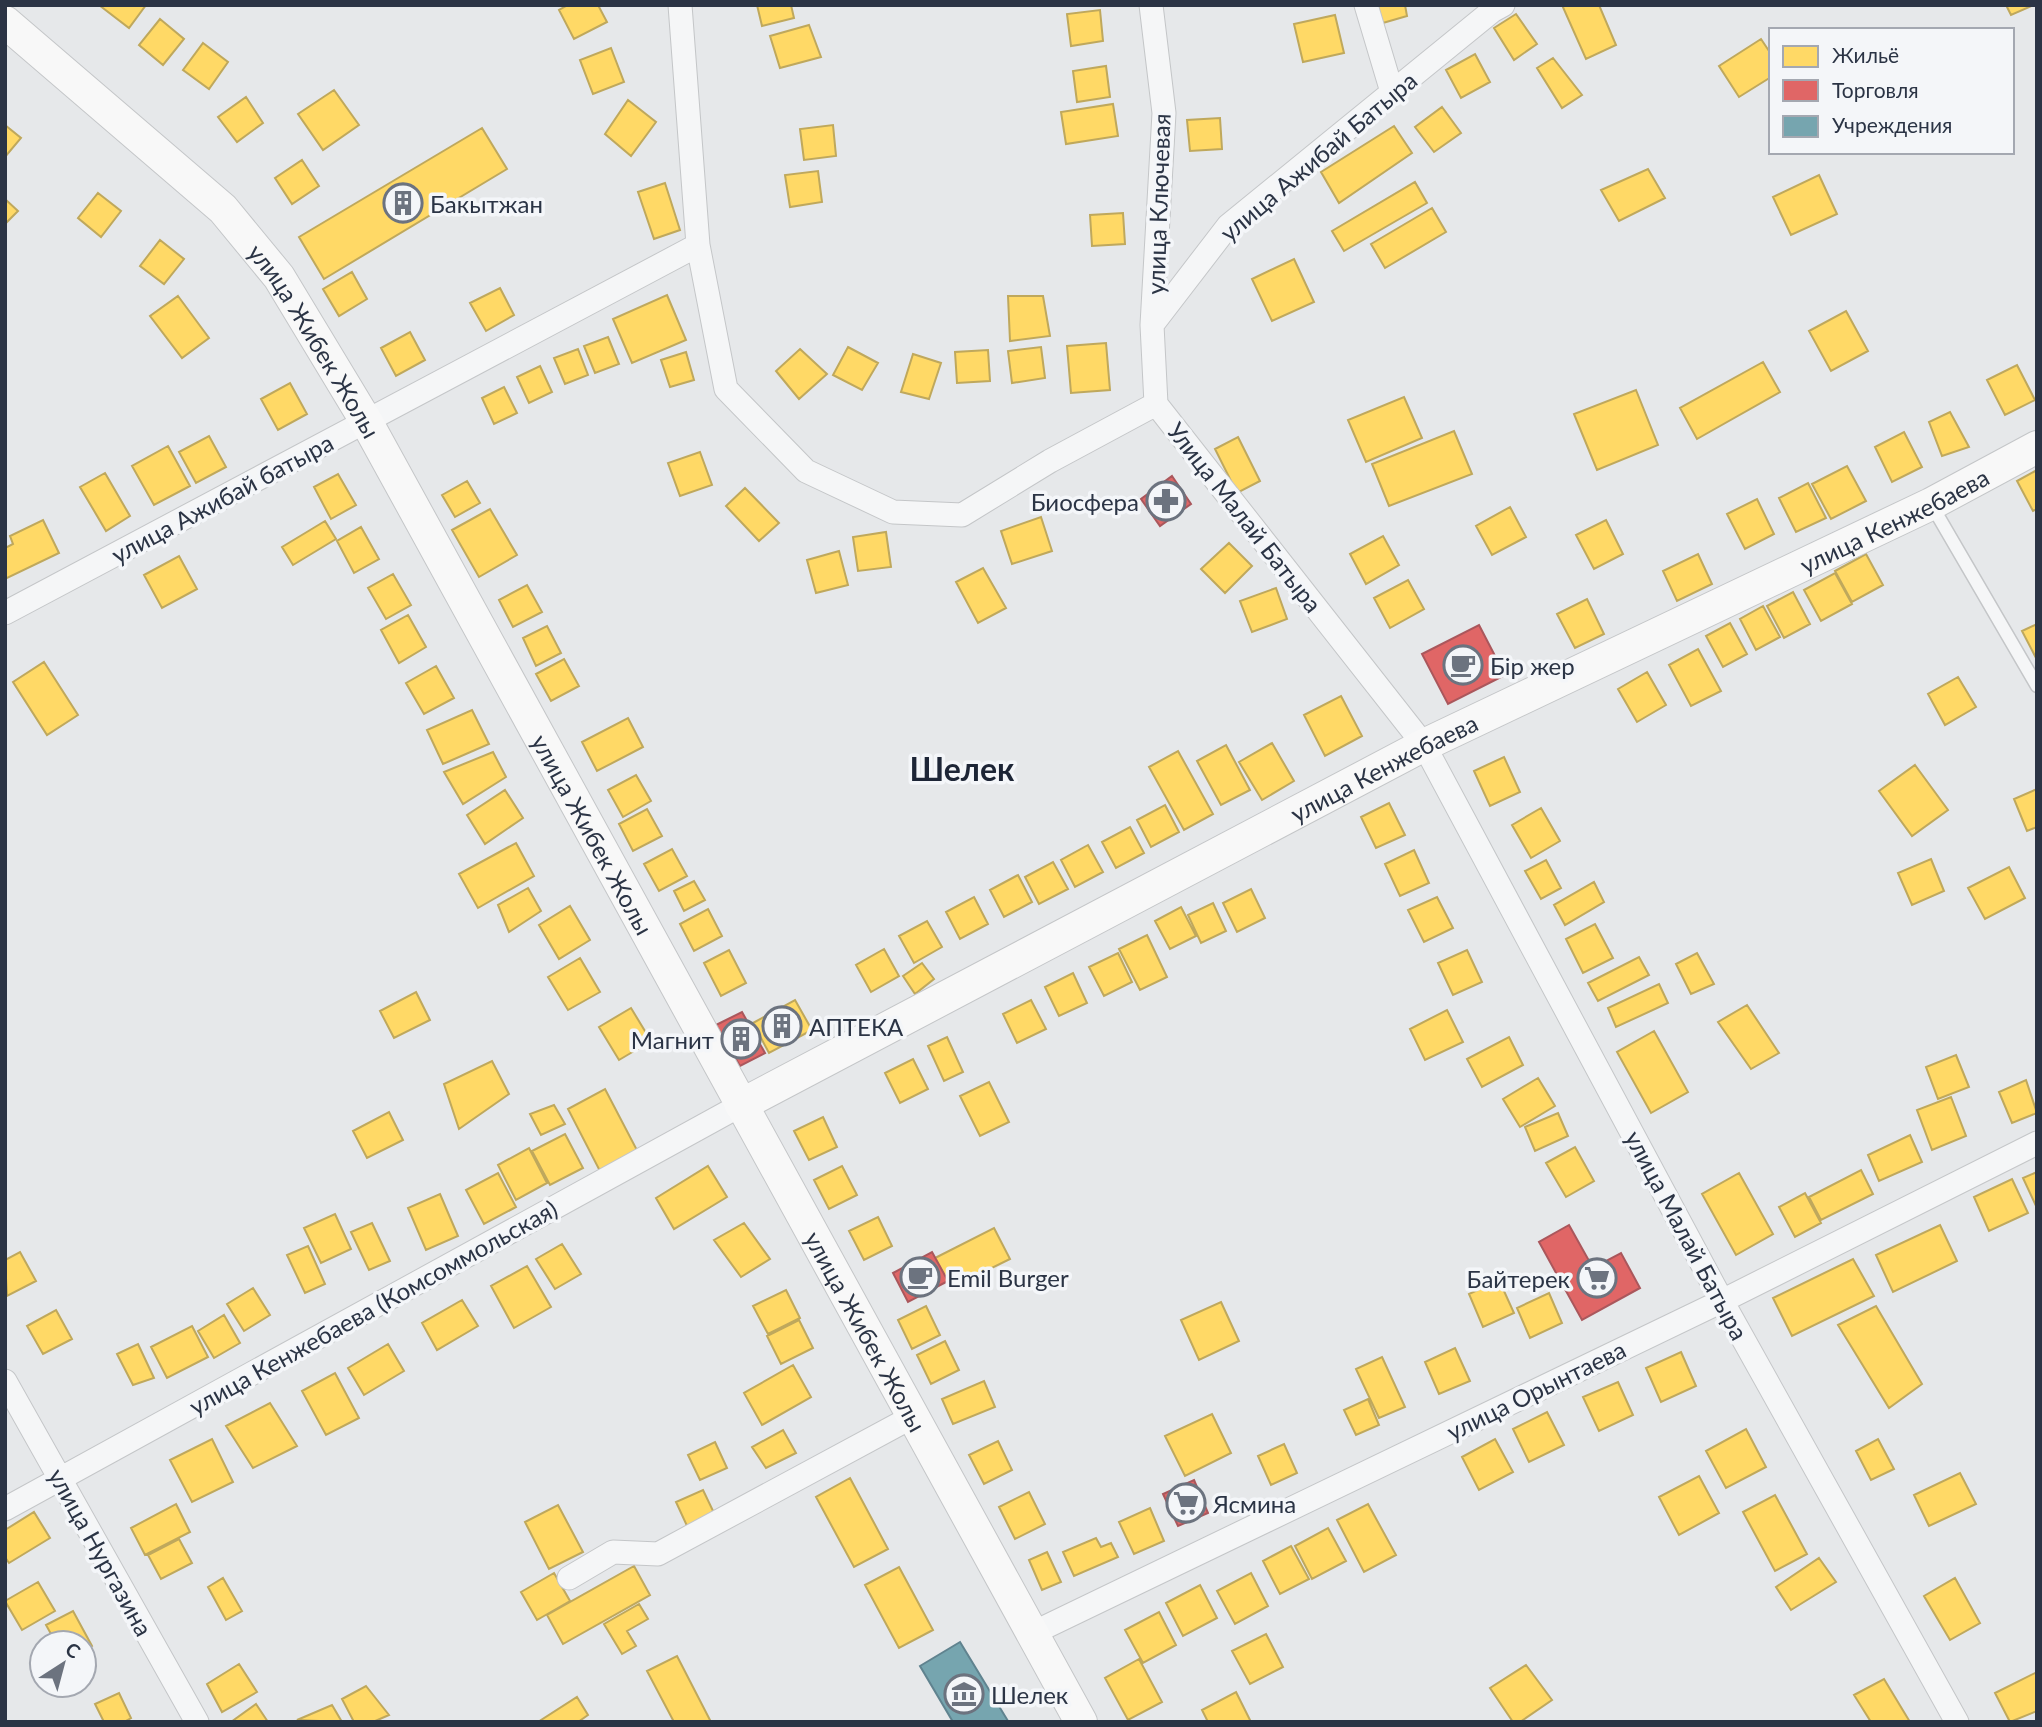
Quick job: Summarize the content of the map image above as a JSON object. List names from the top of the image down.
{
  "streets": {
    "main road": ["улица Жибек Жолы", "улица Кенжебаева"],
    "street": [
      "улица Ажибай Батыра",
      "улица Ключевая",
      "улица Ажибай батыра",
      "Улица Малай Батыра",
      "улица Малай Батыра",
      "улица Кенжебаева (Комсоммольская)",
      "улица Орынтаева",
      "улица Нургазина"
    ]
  },
  "crossings": [
    ["улица Ажибай Батыра", "улица Ключевая"],
    ["улица Ключевая", "Улица Малай Батыра"],
    ["улица Жибек Жолы", "улица Ажибай батыра"],
    ["улица Жибек Жолы", "улица Кенжебаева"],
    ["улица Жибек Жолы", "улица Кенжебаева (Комсоммольская)"],
    ["улица Жибек Жолы", "улица Орынтаева"],
    ["улица Ажибай батыра", "Улица Малай Батыра"],
    ["Улица Малай Батыра", "улица Кенжебаева"],
    ["Улица Малай Батыра", "улица Малай Батыра"],
    ["улица Кенжебаева", "улица Малай Батыра"],
    ["улица Кенжебаева", "улица Кенжебаева (Комсоммольская)"],
    ["улица Малай Батыра", "улица Орынтаева"],
    ["улица Кенжебаева (Комсоммольская)", "улица Нургазина"]
  ],
  "districts": ["Шелек"],
  "places": {
    "building": ["Бакытжан", "АПТЕКА", "Магнит"],
    "pharmacy": ["Биосфера"],
    "cafe": ["Бір жер", "Emil Burger"],
    "supermarket": ["Байтерек", "Ясмина"],
    "museum": ["Шелек"]
  },
  "legend": ["Жильё", "Торговля", "Учреждения"],
  "north": "top right"
}
